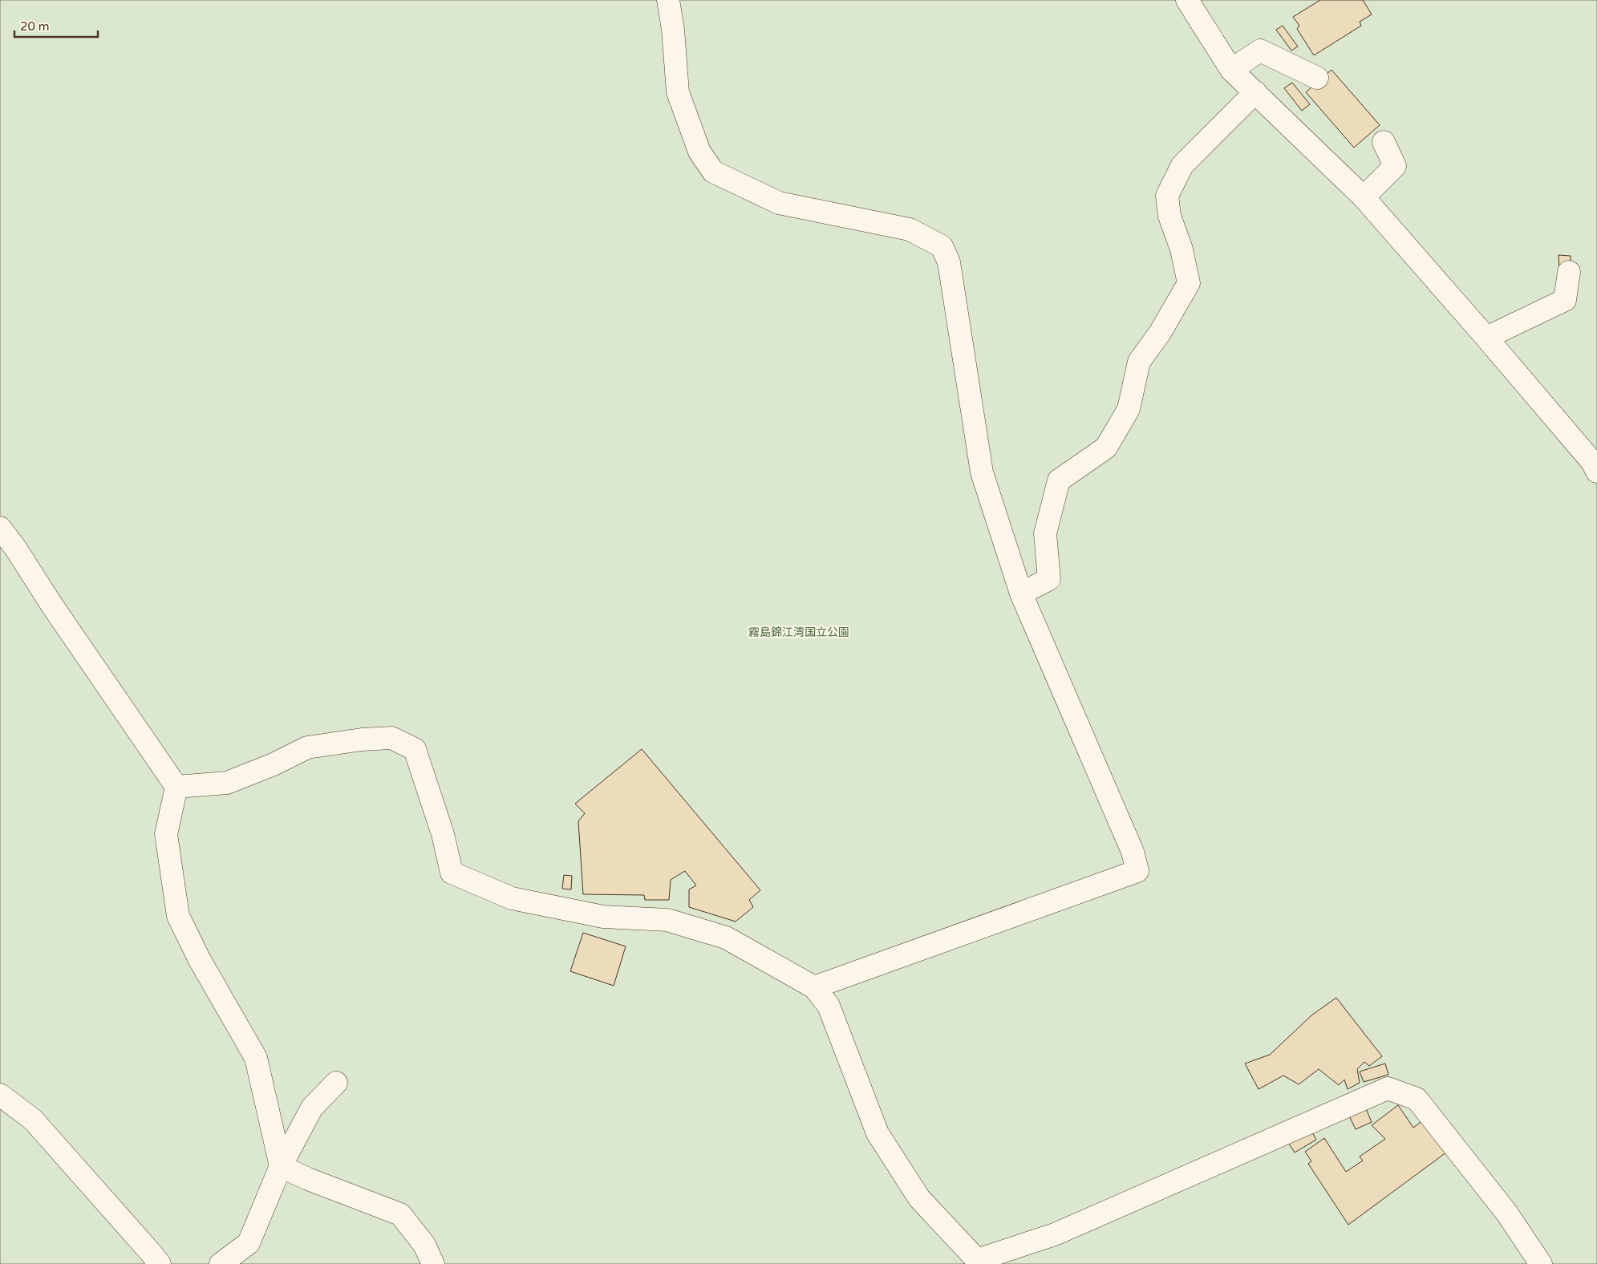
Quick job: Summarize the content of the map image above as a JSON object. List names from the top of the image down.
{
  "parks": ["霧島錦江湾国立公園"],
  "scale_bar": "20 m"
}
